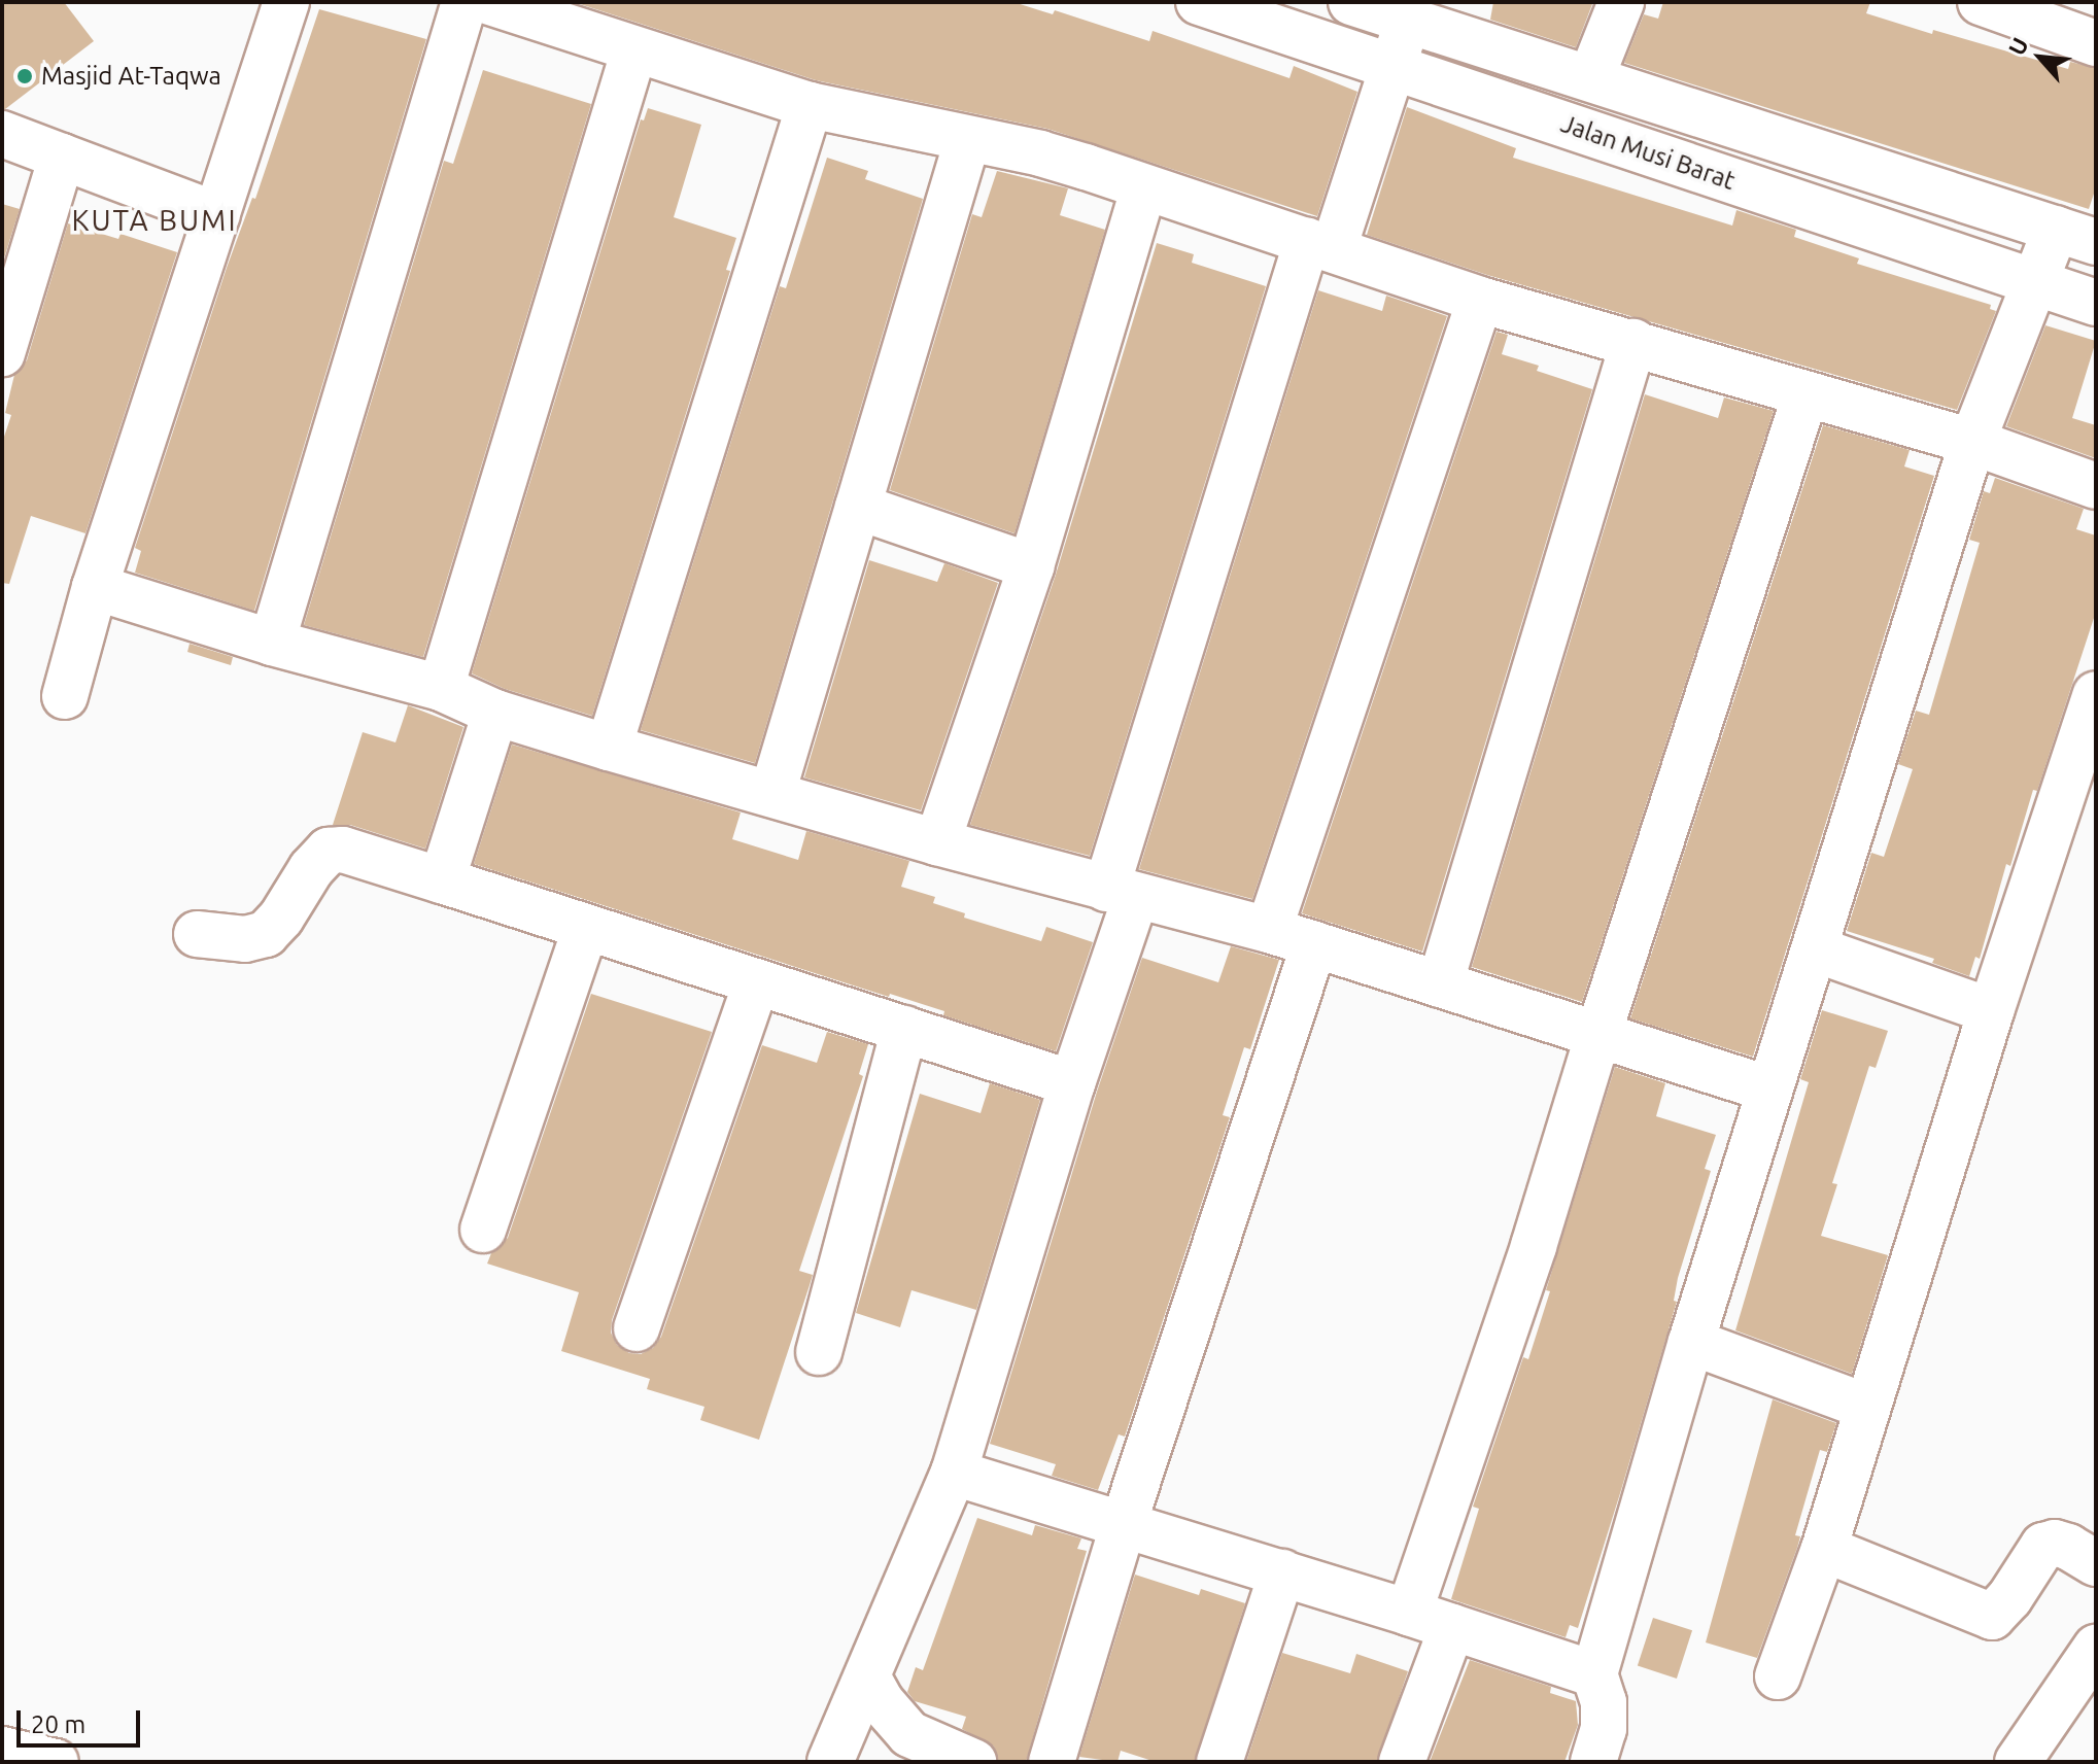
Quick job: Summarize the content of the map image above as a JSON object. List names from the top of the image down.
{
  "streets": {
    "street": ["Jalan Musi Barat"]
  },
  "districts": ["KUTA BUMI"],
  "places": ["Masjid At-Taqwa"],
  "scale_bar": "20 m",
  "north": "top left"
}
